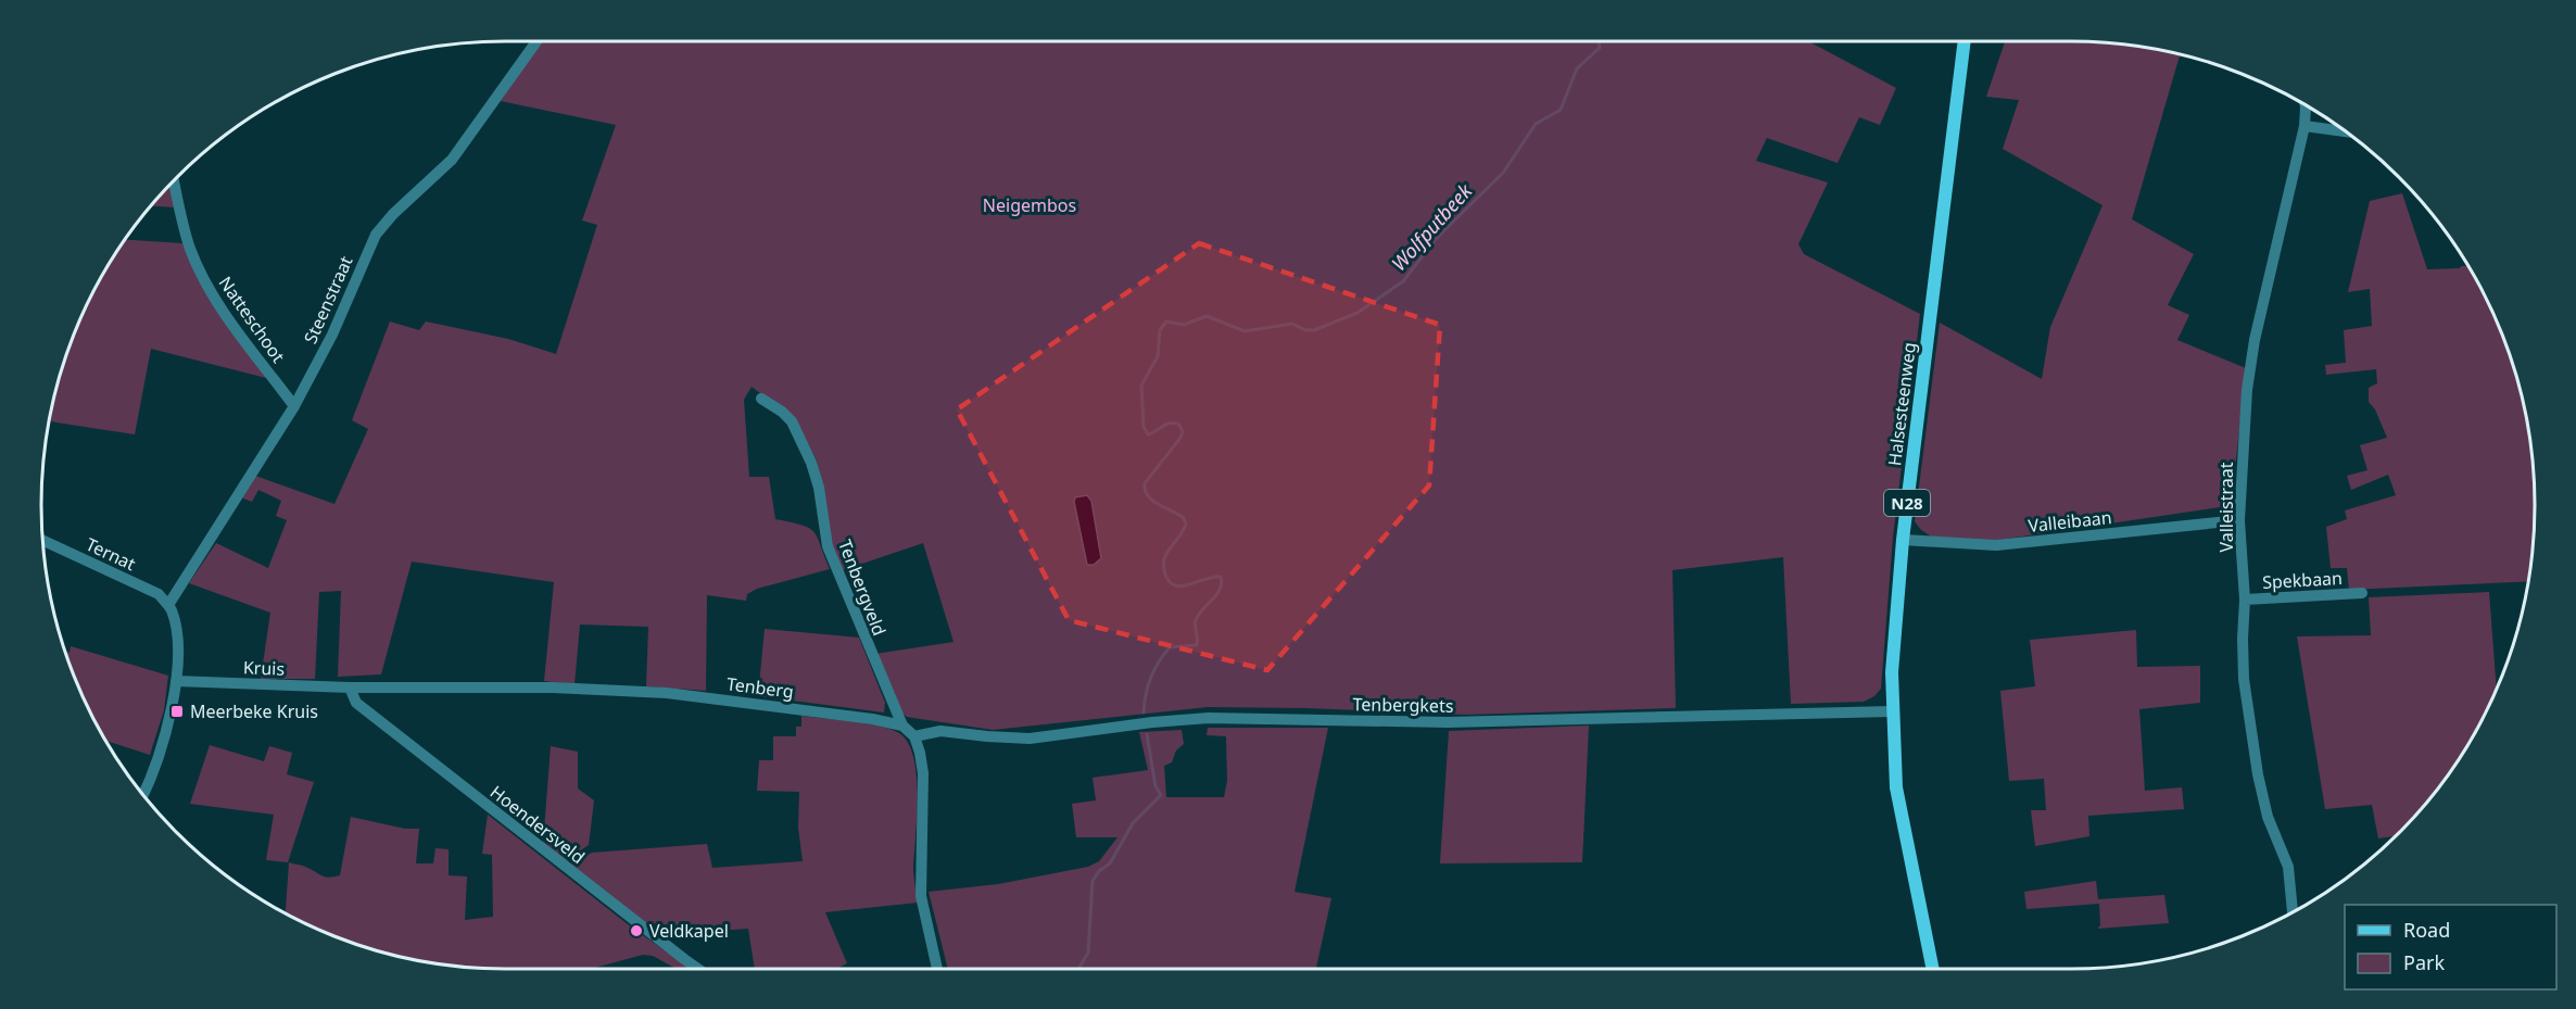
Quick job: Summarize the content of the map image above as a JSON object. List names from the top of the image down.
{
  "streets": {
    "main road": ["Halsesteenweg", "N28"],
    "street": [
      "Steenstraat",
      "Natteschoot",
      "Valleistraat",
      "Valleibaan",
      "Ternat",
      "Spekbaan",
      "Tenbergveld",
      "Kruis",
      "Tenberg",
      "Tenbergkets",
      "Hoendersveld"
    ]
  },
  "crossings": [
    ["Steenstraat", "Natteschoot"],
    ["Steenstraat", "Ternat"],
    ["Halsesteenweg", "Valleibaan"],
    ["Halsesteenweg", "Tenbergkets"],
    ["Valleistraat", "Valleibaan"],
    ["Valleistraat", "Spekbaan"],
    ["Tenbergveld", "Tenberg"],
    ["Kruis", "Tenberg"],
    ["Kruis", "Hoendersveld"],
    ["Tenberg", "Hoendersveld"]
  ],
  "water": ["Wolfputbeek"],
  "parks": ["Neigembos"],
  "places": {
    "transit": ["Meerbeke Kruis"],
    "other": ["Veldkapel"]
  },
  "legend": ["Road", "Park"]
}
